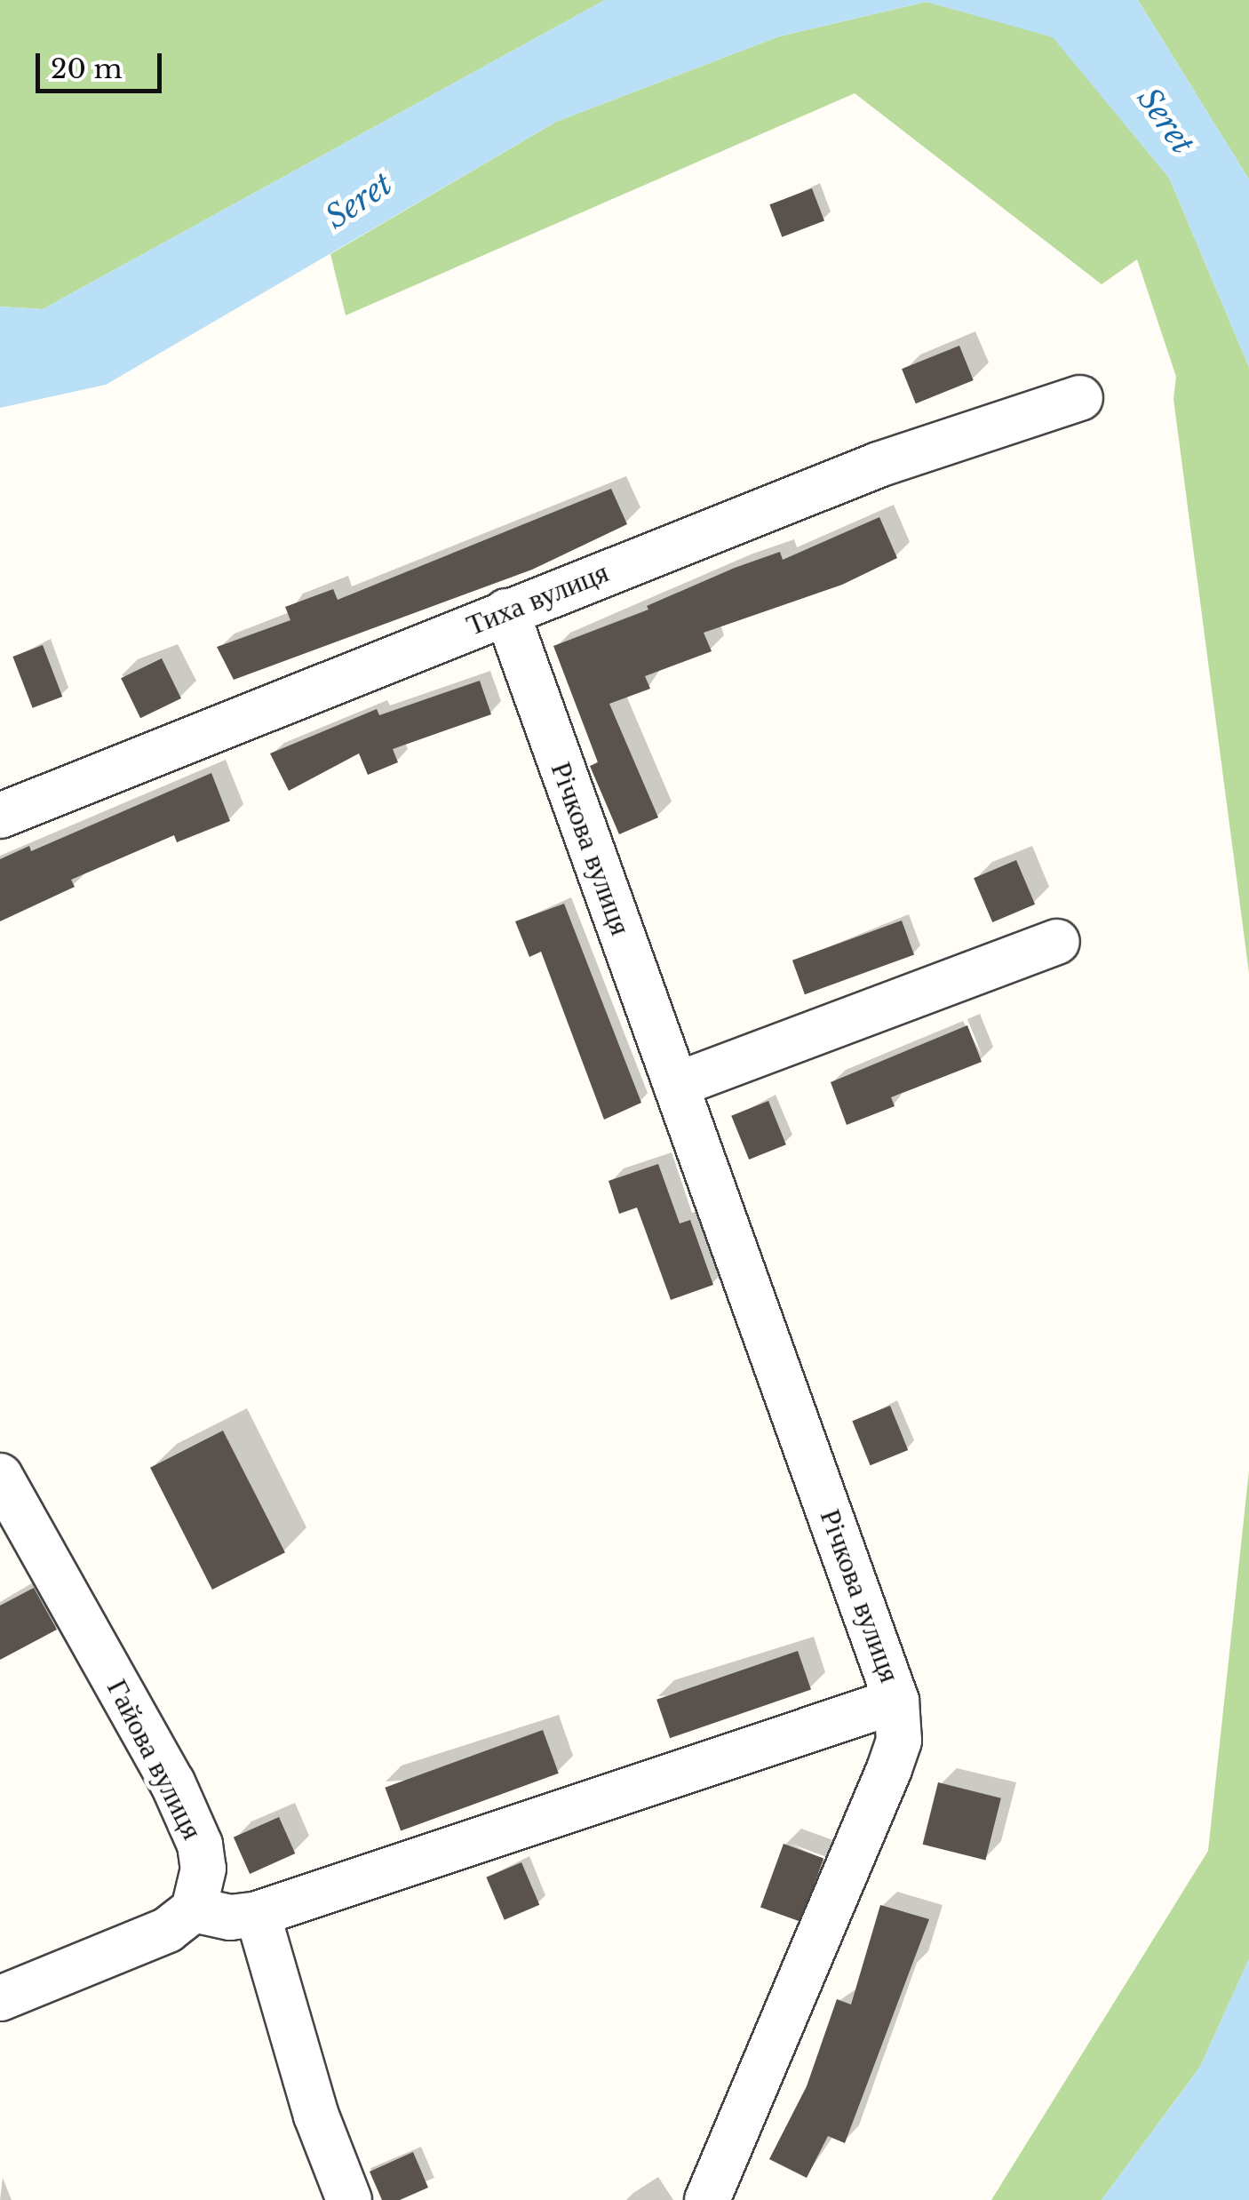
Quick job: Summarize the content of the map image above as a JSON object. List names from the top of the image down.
{
  "streets": {
    "street": ["Тиха вулиця", "Річкова вулиця", "Гайова вулиця"]
  },
  "crossings": [
    ["Тиха вулиця", "Річкова вулиця"]
  ],
  "water": ["Seret"],
  "scale_bar": "20 m"
}
